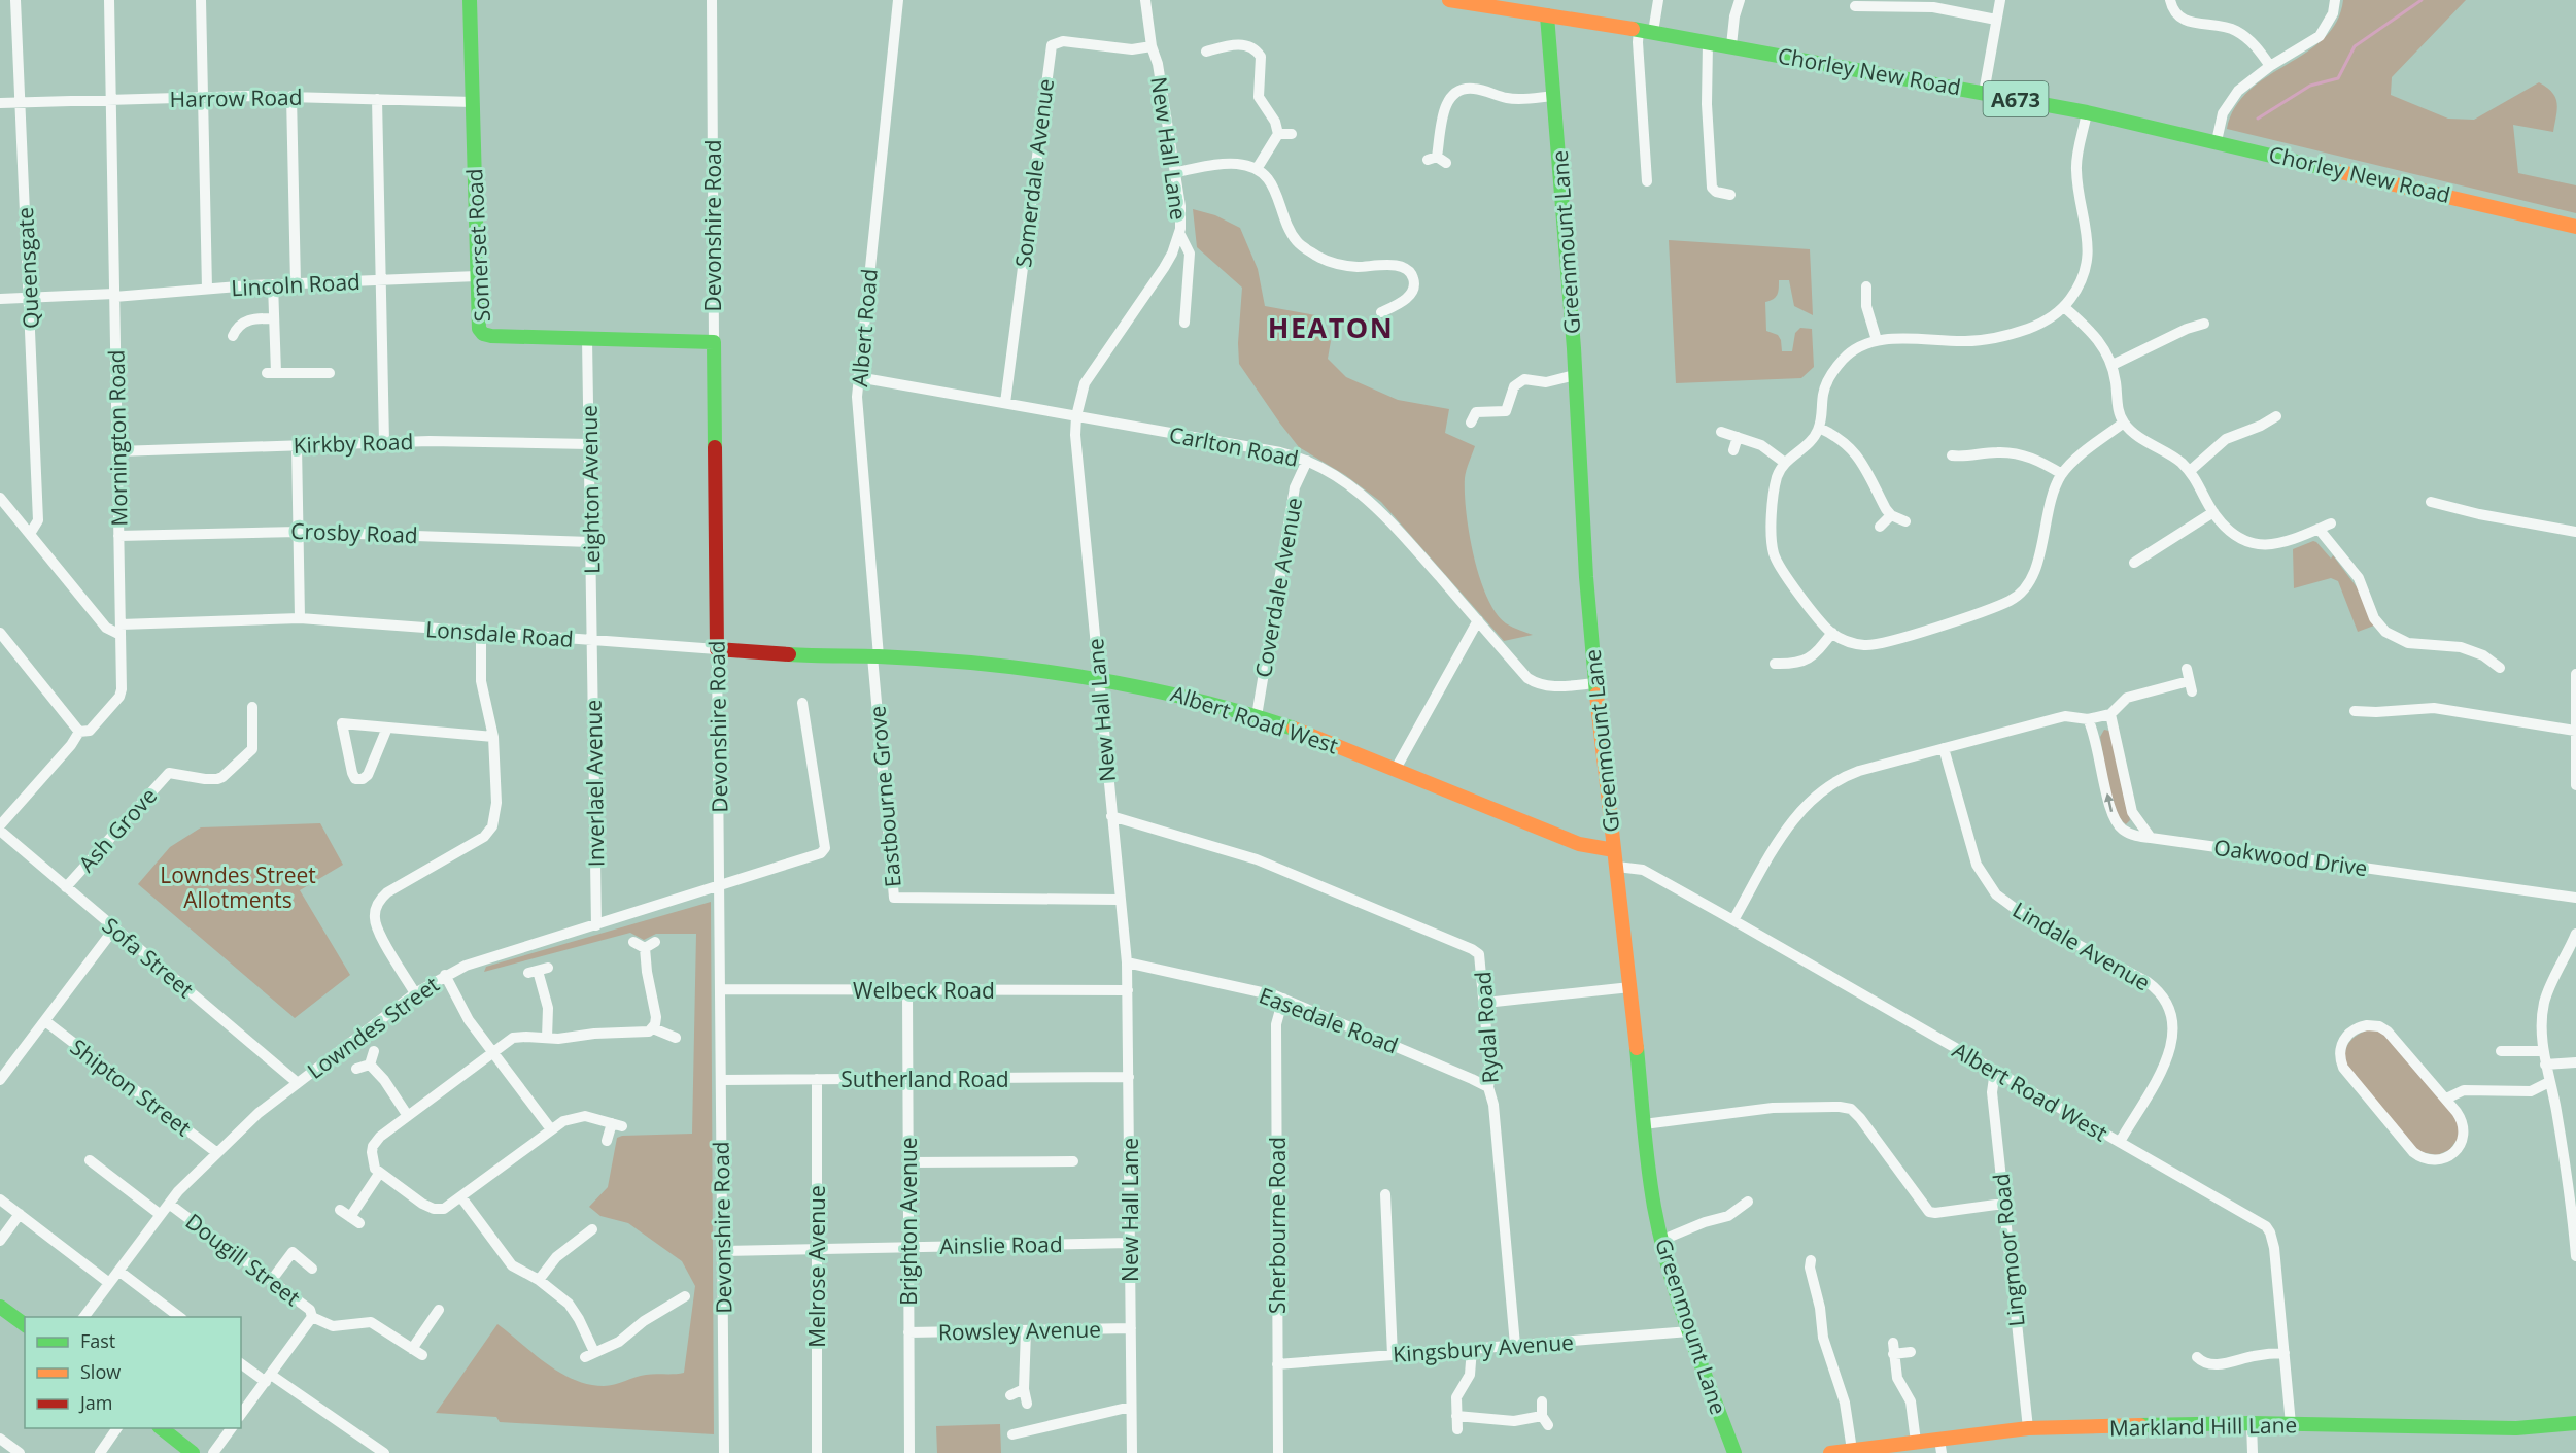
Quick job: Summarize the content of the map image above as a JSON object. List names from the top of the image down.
{
  "streets": {
    "street": [
      "Chorley New Road",
      "Harrow Road",
      "A673",
      "New Hall Lane",
      "Somerdale Avenue",
      "Devonshire Road",
      "Greenmount Lane",
      "Somerset Road",
      "Queensgate",
      "Lincoln Road",
      "Albert Road",
      "Mornington Road",
      "Kirkby Road",
      "Carlton Road",
      "Leighton Avenue",
      "Crosby Road",
      "Coverdale Avenue",
      "Lonsdale Road",
      "Albert Road West",
      "Inverlael Avenue",
      "Eastbourne Grove",
      "Ash Grove",
      "Oakwood Drive",
      "Lindale Avenue",
      "Sofa Street",
      "Welbeck Road",
      "Easedale Road",
      "Lowndes Street",
      "Rydal Road",
      "Sutherland Road",
      "Shipton Street",
      "Brighton Avenue",
      "Sherbourne Road",
      "Ainslie Road",
      "Lingmoor Road",
      "Dougill Street",
      "Melrose Avenue",
      "Rowsley Avenue",
      "Kingsbury Avenue",
      "Markland Hill Lane"
    ]
  },
  "crossings": [
    ["Chorley New Road", "Greenmount Lane"],
    ["Harrow Road", "Somerset Road"],
    ["Harrow Road", "Queensgate"],
    ["Harrow Road", "Mornington Road"],
    ["New Hall Lane", "Somerdale Avenue"],
    ["New Hall Lane", "Carlton Road"],
    ["New Hall Lane", "Albert Road West"],
    ["New Hall Lane", "Eastbourne Grove"],
    ["New Hall Lane", "Welbeck Road"],
    ["New Hall Lane", "Easedale Road"],
    ["New Hall Lane", "Rydal Road"],
    ["New Hall Lane", "Sutherland Road"],
    ["New Hall Lane", "Ainslie Road"],
    ["New Hall Lane", "Rowsley Avenue"],
    ["Somerdale Avenue", "Carlton Road"],
    ["Devonshire Road", "Somerset Road"],
    ["Devonshire Road", "Lonsdale Road"],
    ["Devonshire Road", "Welbeck Road"],
    ["Devonshire Road", "Lowndes Street"],
    ["Devonshire Road", "Sutherland Road"],
    ["Devonshire Road", "Ainslie Road"],
    ["Greenmount Lane", "Carlton Road"],
    ["Greenmount Lane", "Albert Road West"],
    ["Greenmount Lane", "Kingsbury Avenue"],
    ["Somerset Road", "Lincoln Road"],
    ["Somerset Road", "Leighton Avenue"],
    ["Queensgate", "Lincoln Road"],
    ["Lincoln Road", "Mornington Road"],
    ["Albert Road", "Carlton Road"],
    ["Albert Road", "Lonsdale Road"],
    ["Albert Road", "Albert Road West"],
    ["Albert Road", "Eastbourne Grove"],
    ["Mornington Road", "Kirkby Road"],
    ["Mornington Road", "Crosby Road"],
    ["Mornington Road", "Lonsdale Road"],
    ["Kirkby Road", "Leighton Avenue"],
    ["Carlton Road", "Coverdale Avenue"],
    ["Leighton Avenue", "Crosby Road"],
    ["Leighton Avenue", "Lonsdale Road"],
    ["Leighton Avenue", "Inverlael Avenue"],
    ["Coverdale Avenue", "Albert Road West"],
    ["Lonsdale Road", "Albert Road West"],
    ["Lonsdale Road", "Inverlael Avenue"],
    ["Lonsdale Road", "Eastbourne Grove"],
    ["Albert Road West", "Eastbourne Grove"],
    ["Albert Road West", "Lindale Avenue"],
    ["Albert Road West", "Lingmoor Road"],
    ["Albert Road West", "Markland Hill Lane"],
    ["Inverlael Avenue", "Lowndes Street"],
    ["Ash Grove", "Sofa Street"],
    ["Sofa Street", "Lowndes Street"],
    ["Welbeck Road", "Brighton Avenue"],
    ["Easedale Road", "Rydal Road"],
    ["Easedale Road", "Sherbourne Road"],
    ["Lowndes Street", "Shipton Street"],
    ["Lowndes Street", "Dougill Street"],
    ["Rydal Road", "Kingsbury Avenue"],
    ["Sutherland Road", "Brighton Avenue"],
    ["Sutherland Road", "Melrose Avenue"],
    ["Brighton Avenue", "Ainslie Road"],
    ["Brighton Avenue", "Rowsley Avenue"],
    ["Sherbourne Road", "Kingsbury Avenue"],
    ["Ainslie Road", "Melrose Avenue"],
    ["Lingmoor Road", "Markland Hill Lane"]
  ],
  "districts": ["HEATON"],
  "parks": ["Lowndes Street Allotments"],
  "legend": ["Fast", "Slow", "Jam"]
}
